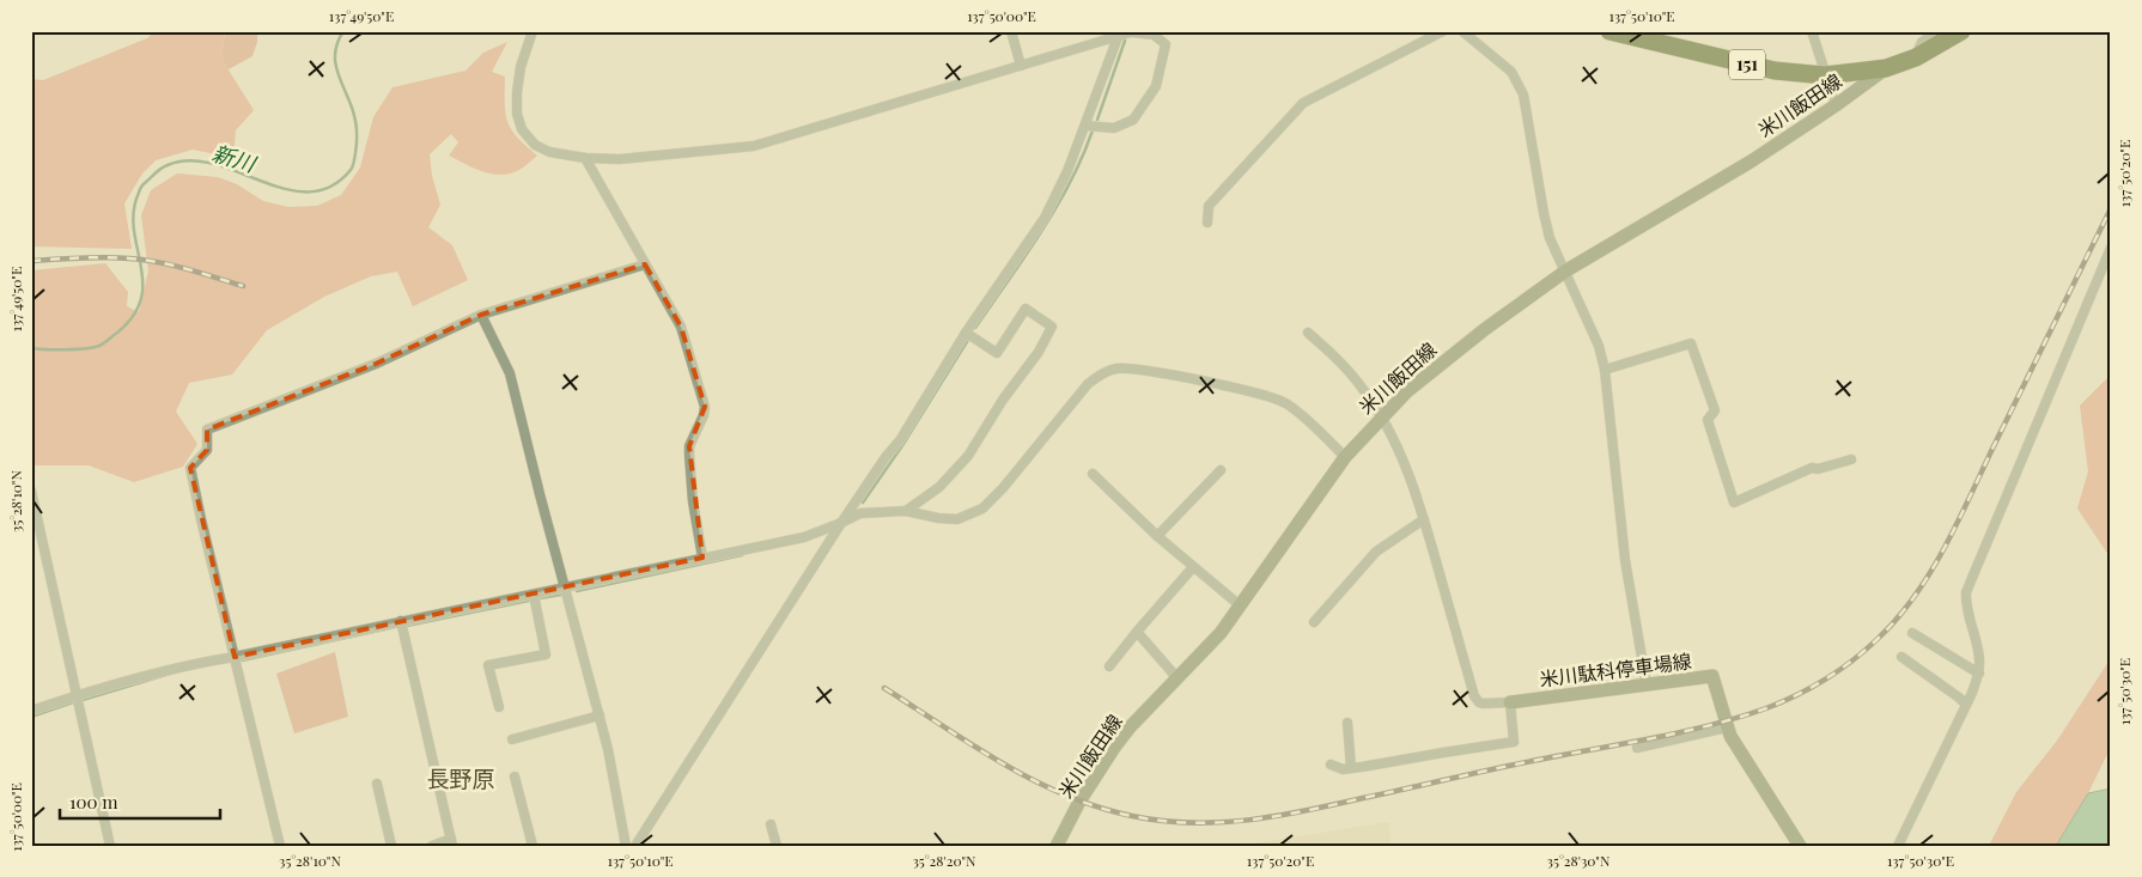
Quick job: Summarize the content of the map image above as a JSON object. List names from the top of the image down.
{
  "streets": {
    "highway": ["151"],
    "main road": ["米川飯田線", "米川駄科停車場線"]
  },
  "crossings": [
    ["151", "米川飯田線"]
  ],
  "districts": ["長野原"],
  "water": ["新川"],
  "scale_bar": "100 m",
  "coordinates": [
    "137°49'50\"E",
    "137°50'00\"E",
    "137°50'10\"E",
    "137°50'20\"E",
    "35°28'10\"N",
    "137°50'30\"E",
    "35°28'20\"N",
    "35°28'30\"N"
  ]
}
